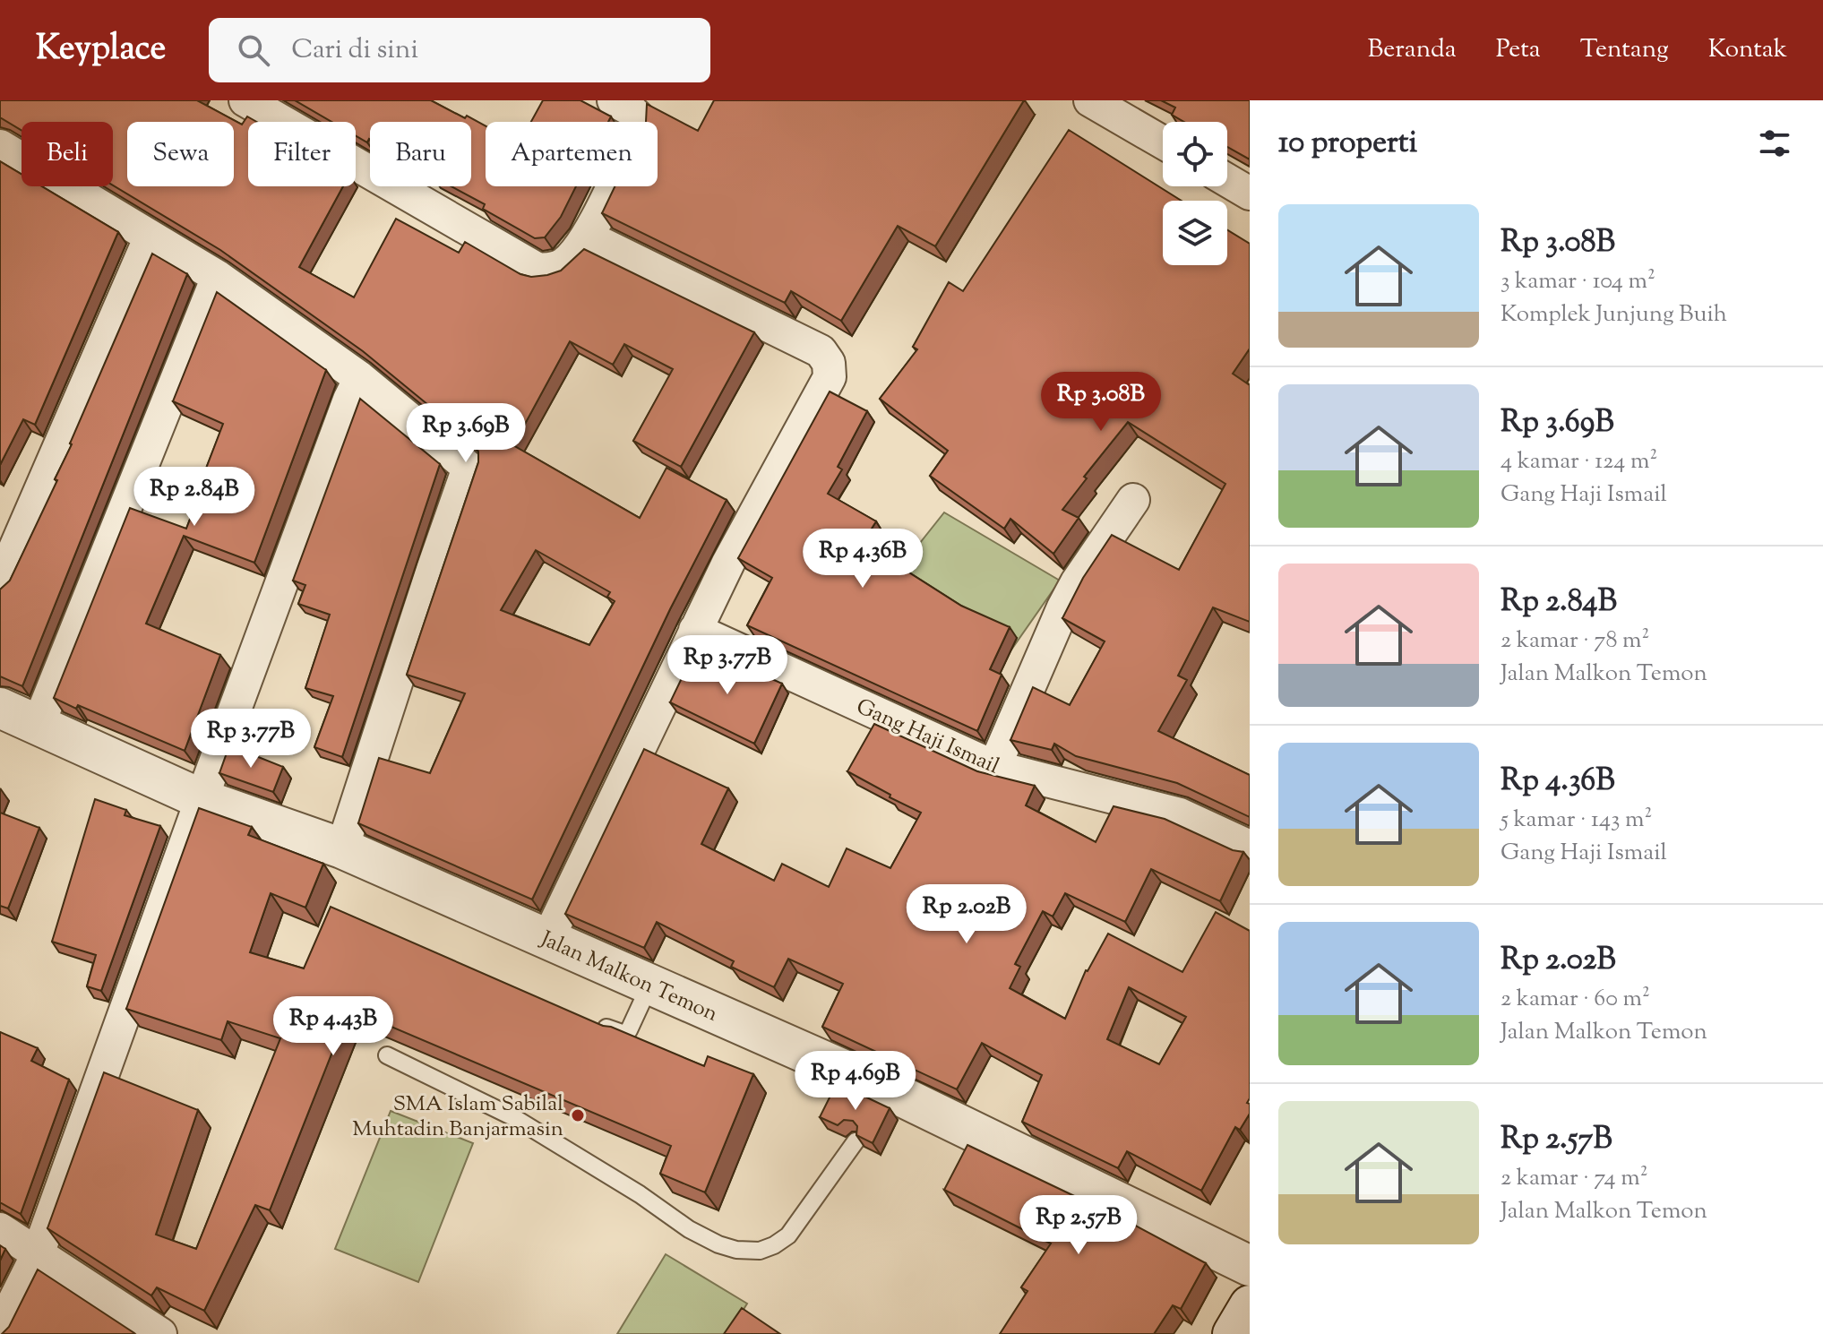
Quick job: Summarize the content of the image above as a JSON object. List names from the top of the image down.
{
  "streets": {
    "street": ["Gang Haji Ismail", "Jalan Malkon Temon"]
  },
  "places": ["SMA Islam Sabilal Muhtadin Banjarmasin"],
  "page": {
    "header": "Keyplace",
    "search": "Cari di sini",
    "nav": [
      "Beranda",
      "Peta",
      "Tentang",
      "Kontak"
    ],
    "heading": "10 properti",
    "chip": [
      "Beli",
      "Sewa",
      "Filter",
      "Baru",
      "Apartemen"
    ],
    "list": [
      {
        "name": "Rp 3.08B",
        "note": "3 kamar · 104 m² · Komplek Junjung Buih"
      },
      {
        "name": "Rp 3.69B",
        "note": "4 kamar · 124 m² · Gang Haji Ismail"
      },
      {
        "name": "Rp 2.84B",
        "note": "2 kamar · 78 m² · Jalan Malkon Temon"
      },
      {
        "name": "Rp 4.36B",
        "note": "5 kamar · 143 m² · Gang Haji Ismail"
      },
      {
        "name": "Rp 2.02B",
        "note": "2 kamar · 60 m² · Jalan Malkon Temon"
      },
      {
        "name": "Rp 2.57B",
        "note": "2 kamar · 74 m² · Jalan Malkon Temon"
      }
    ],
    "price": [
      "Rp 3.08B",
      "Rp 3.69B",
      "Rp 2.84B",
      "Rp 4.36B",
      "Rp 3.77B",
      "Rp 3.77B",
      "Rp 2.02B",
      "Rp 4.43B",
      "Rp 4.69B",
      "Rp 2.57B"
    ]
  }
}
